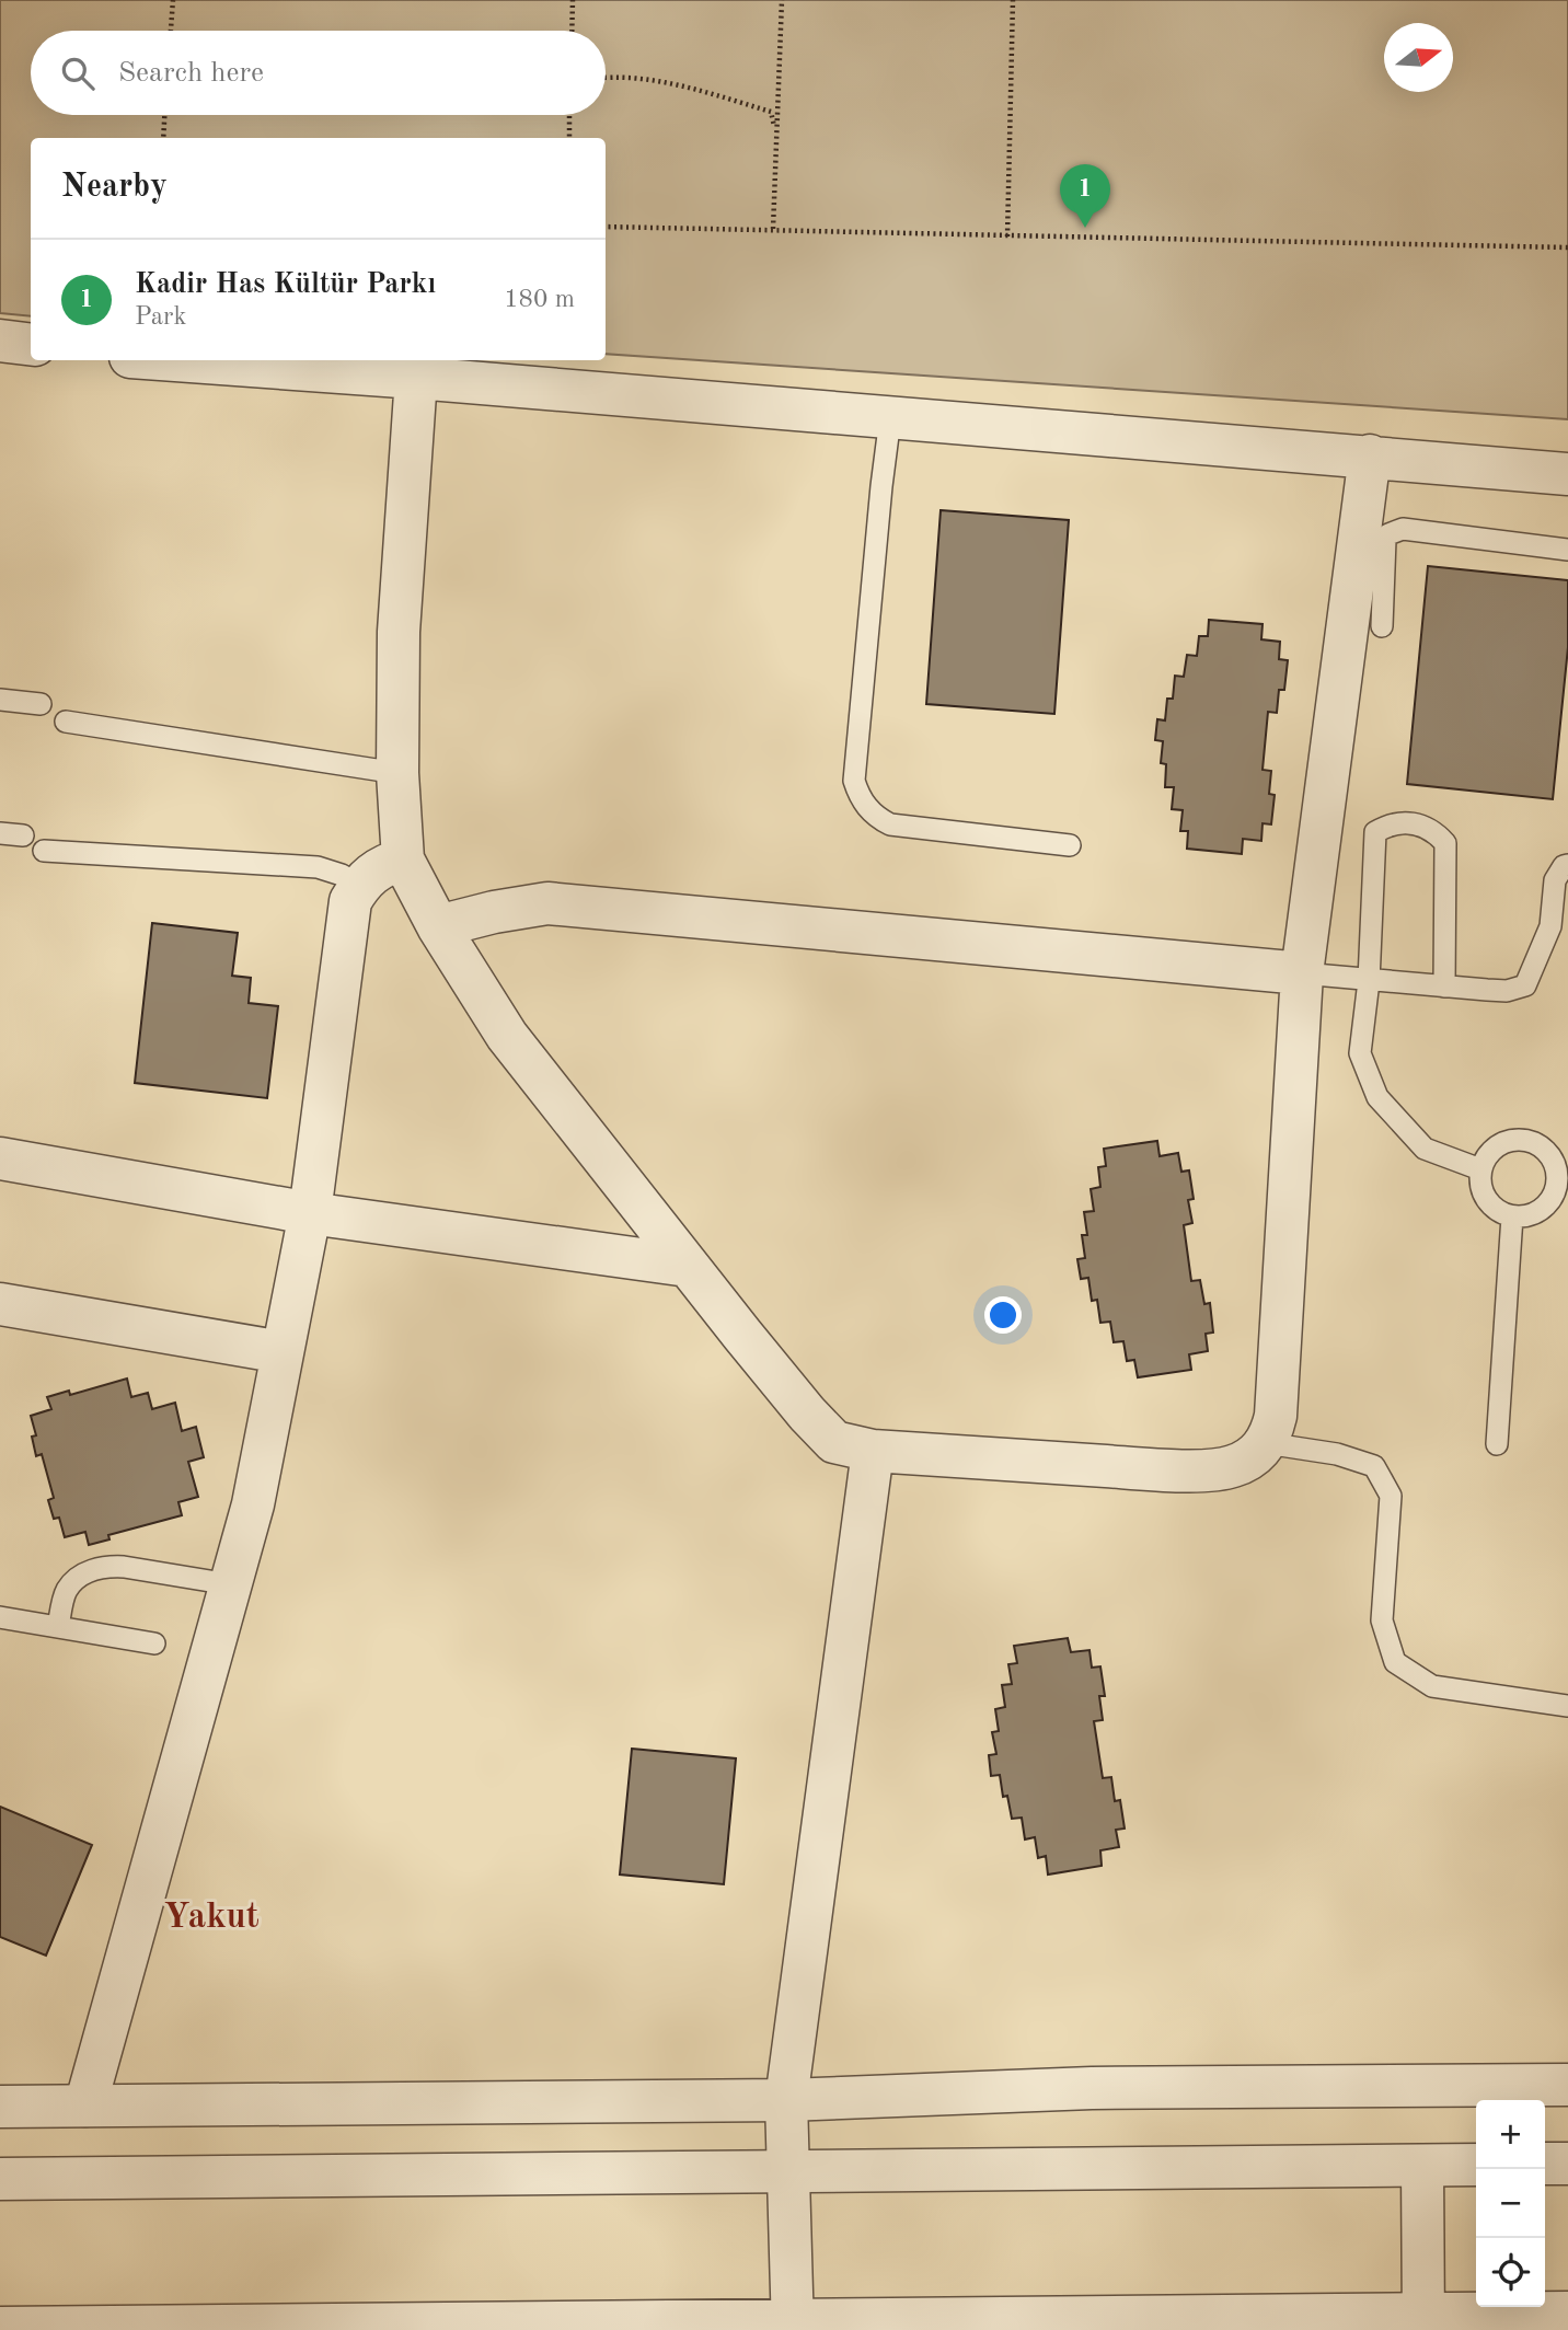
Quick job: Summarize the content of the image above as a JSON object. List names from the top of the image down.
{
  "districts": ["Yakut"],
  "north": "right",
  "page": {
    "search": "Search here",
    "heading": "Nearby",
    "pins": "1",
    "list": [
      {
        "mark": "1",
        "name": "Kadir Has Kültür Parkı",
        "note": "Park",
        "value": "180 m"
      }
    ],
    "map_buttons": ["+", "−"]
  }
}
